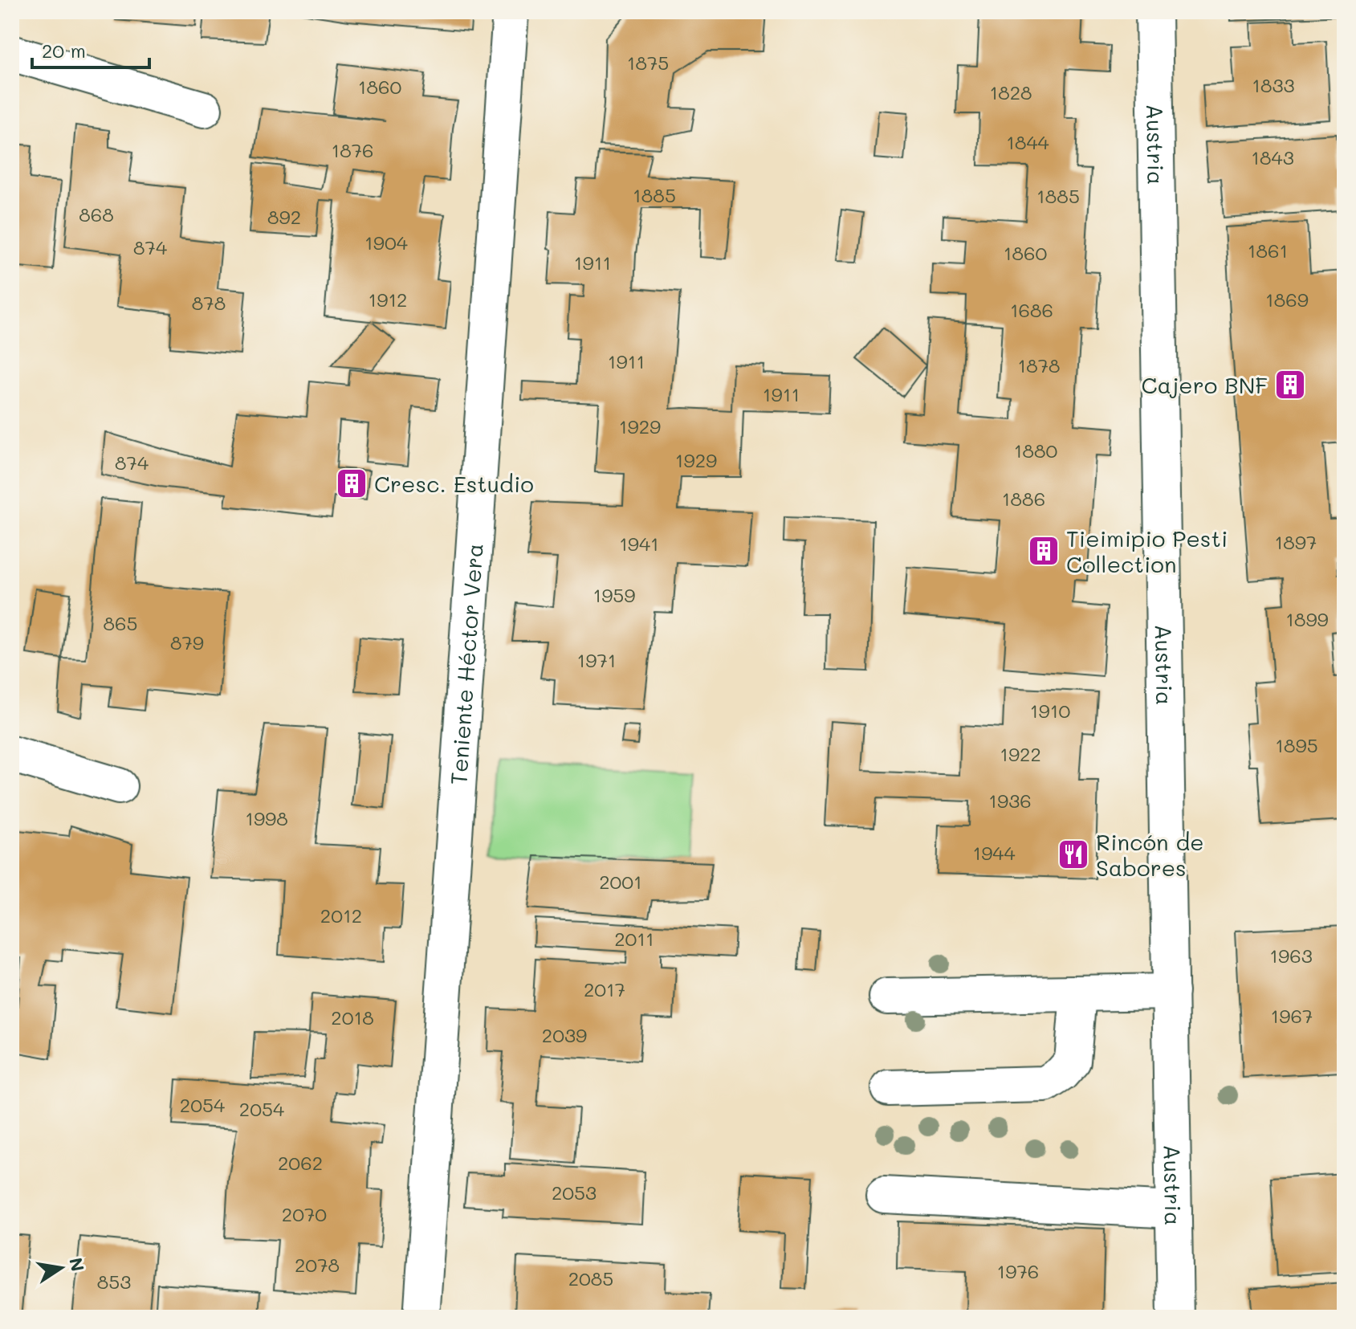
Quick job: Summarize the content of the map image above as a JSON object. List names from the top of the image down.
{
  "streets": {
    "street": ["Austria", "Teniente Héctor Vera"]
  },
  "places": {
    "building": ["Cajero BNF", "Cresc. Estudio", "Tieimipio Pesti Collection"],
    "restaurant": ["Rincón de Sabores"]
  },
  "house_numbers": [
    "1875",
    "1833",
    "1860",
    "1828",
    "1844",
    "1876",
    "1843",
    "1885",
    "1885",
    "868",
    "892",
    "1904",
    "874",
    "1861",
    "1860",
    "1911",
    "1912",
    "1869",
    "878",
    "1686",
    "1911",
    "1878",
    "1911",
    "1929",
    "1880",
    "1929",
    "874",
    "1886",
    "1897",
    "1941",
    "1959",
    "1899",
    "865",
    "879",
    "1971",
    "1910",
    "1895",
    "1922",
    "1936",
    "1998",
    "1944",
    "2001",
    "2012",
    "2011",
    "1963",
    "2017",
    "1967",
    "2018",
    "2039",
    "2054",
    "2054",
    "2062",
    "2053",
    "2070",
    "2078",
    "1976",
    "2085",
    "853"
  ],
  "scale_bar": "20 m",
  "north": "right"
}
